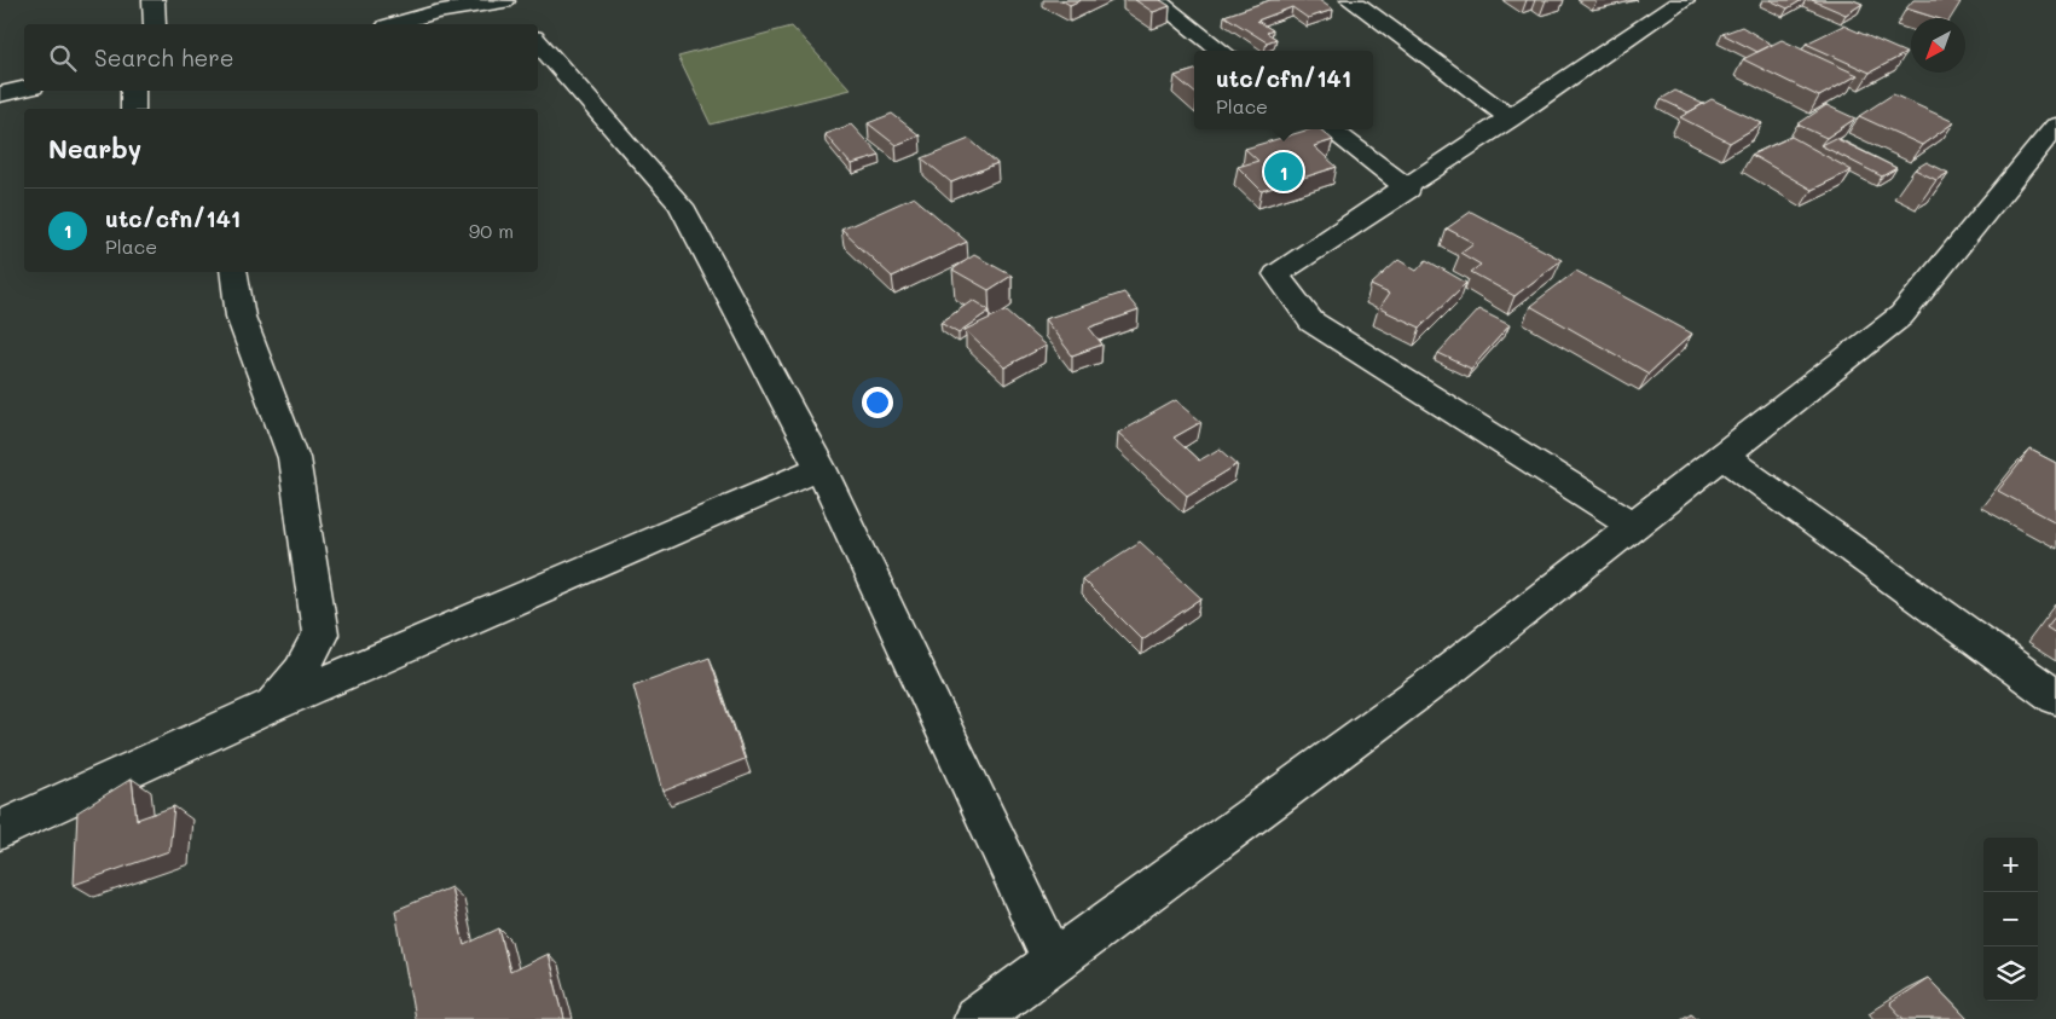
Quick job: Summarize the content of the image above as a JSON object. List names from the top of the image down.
{
  "north": "bottom left",
  "page": {
    "search": "Search here",
    "popup": ["utc/cfn/141", "Place"],
    "heading": "Nearby",
    "pins": "1",
    "list": [
      {
        "mark": "1",
        "name": "utc/cfn/141",
        "note": "Place",
        "value": "90 m"
      }
    ],
    "map_buttons": ["+", "−"]
  }
}
